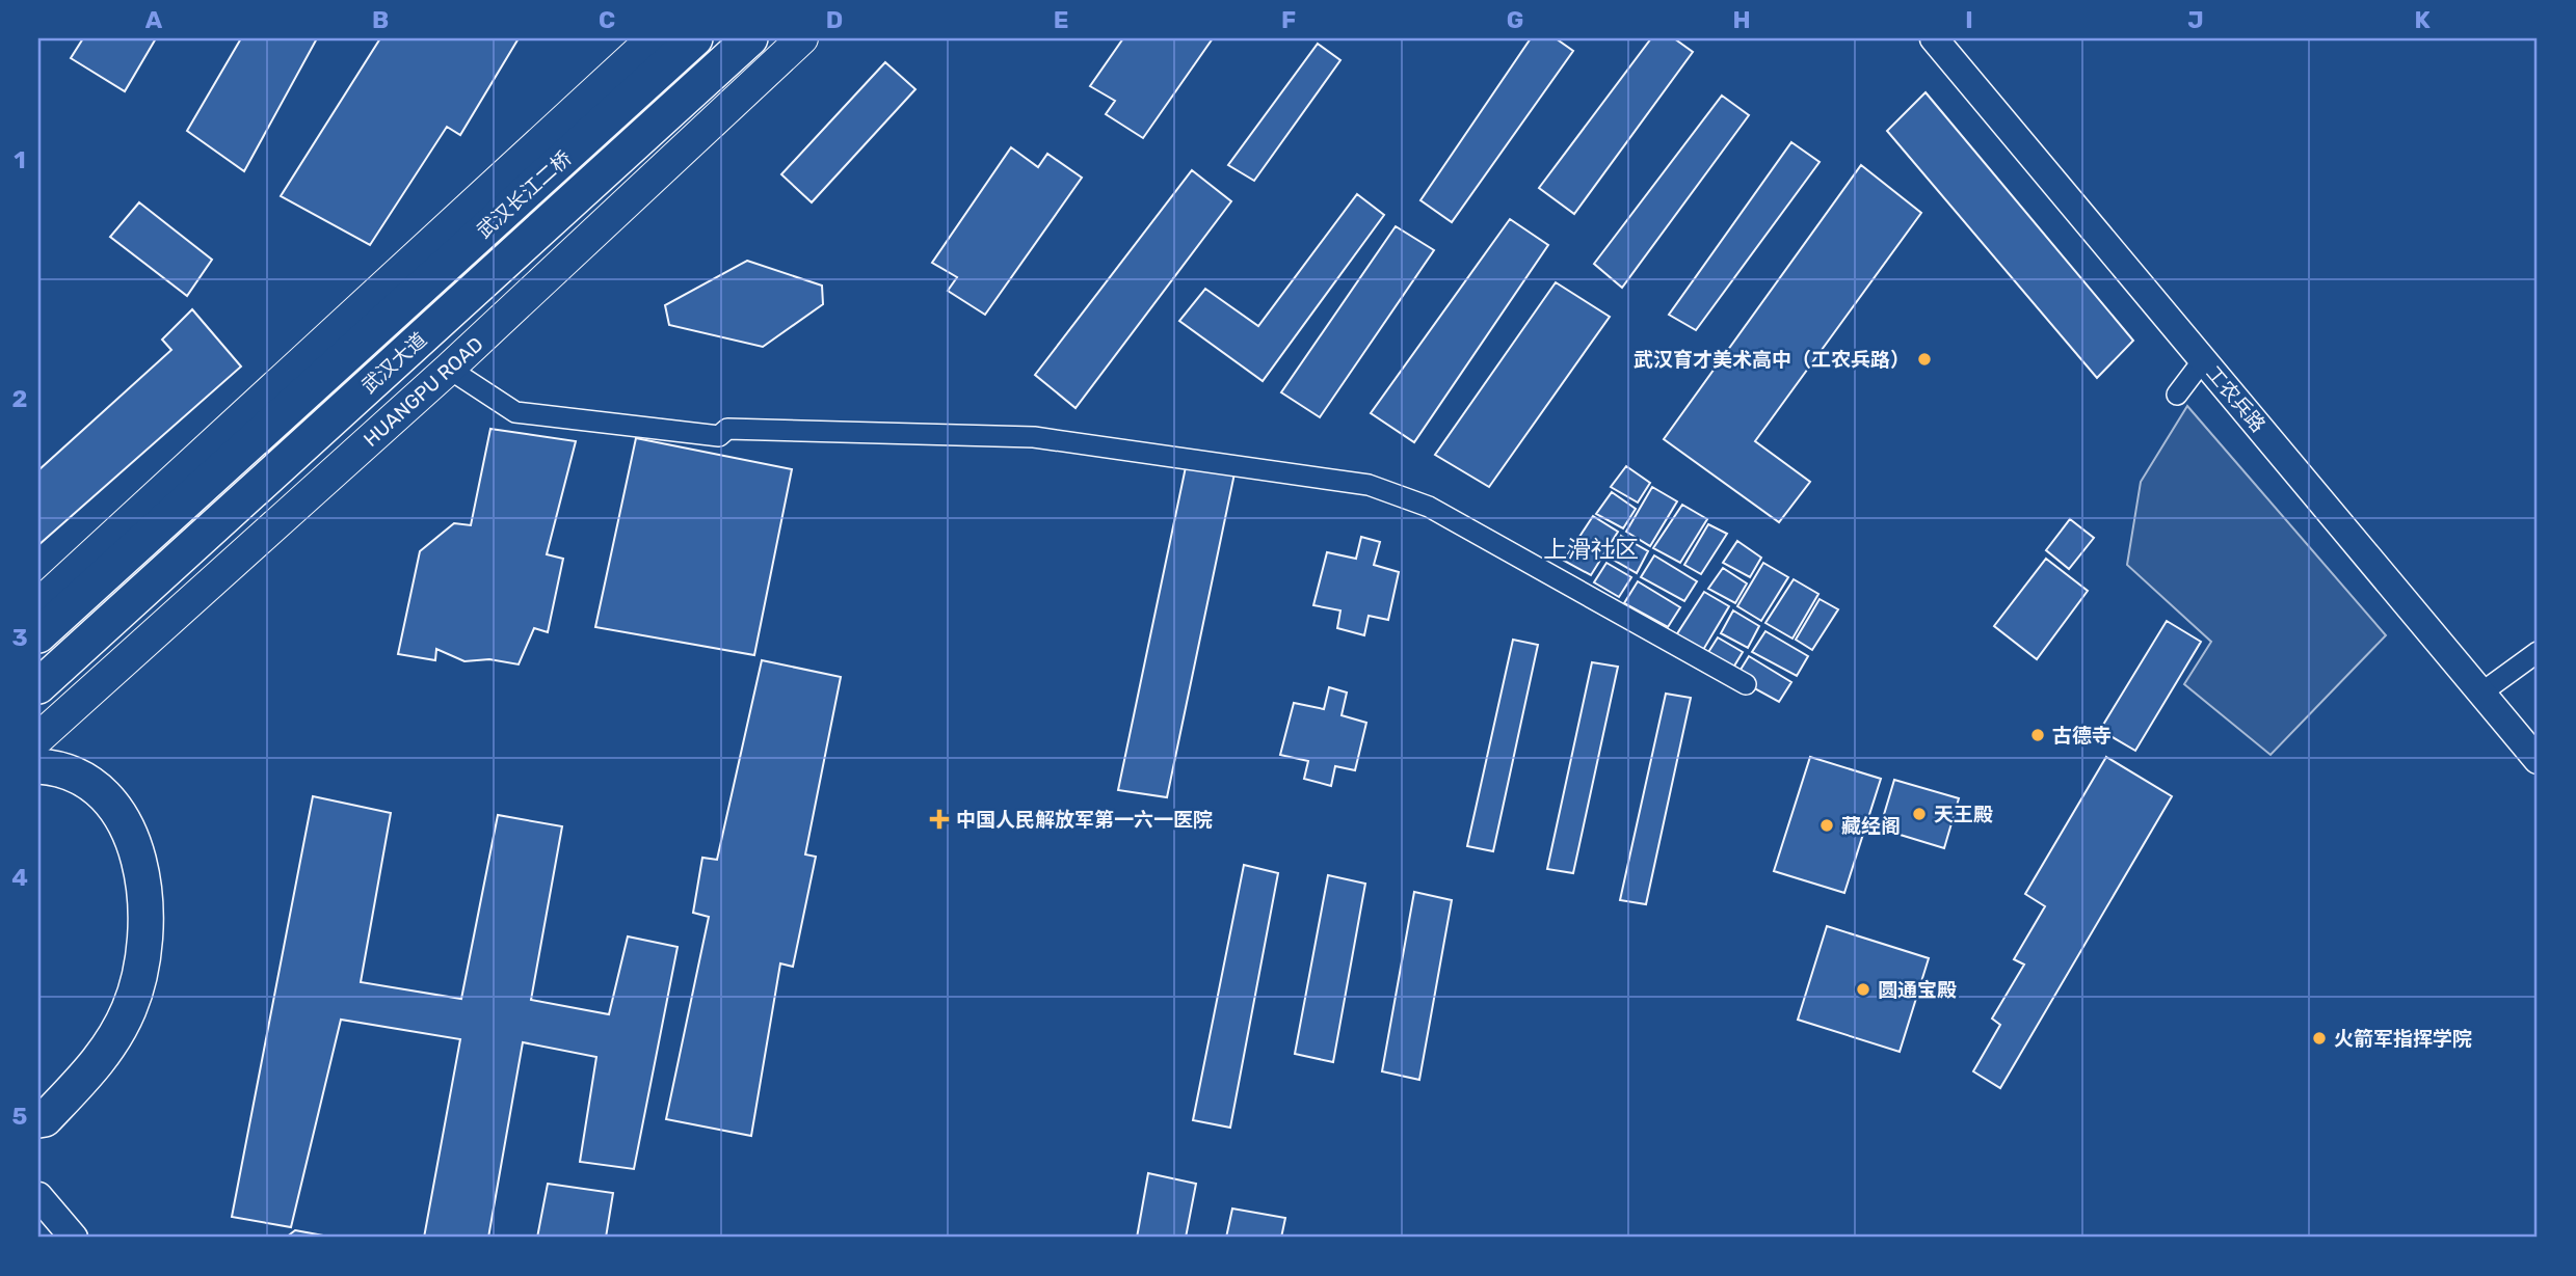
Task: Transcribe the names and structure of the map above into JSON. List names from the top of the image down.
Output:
{
  "streets": {
    "highway": ["武汉长江二桥", "武汉大道"],
    "main road": ["HUANGPU ROAD"],
    "street": ["工农兵路"]
  },
  "crossings": [
    ["武汉长江二桥", "武汉大道"]
  ],
  "districts": ["上滑社区"],
  "places": {
    "other": [
      "武汉育才美术高中（工农兵路）",
      "古德寺",
      "天王殿",
      "藏经阁",
      "圆通宝殿",
      "火箭军指挥学院"
    ],
    "health": ["中国人民解放军第一六一医院"]
  },
  "grid": {
    "columns": [
      "A",
      "B",
      "C",
      "D",
      "E",
      "F",
      "G",
      "H",
      "I",
      "J",
      "K"
    ],
    "rows": [
      "1",
      "2",
      "3",
      "4",
      "5"
    ]
  }
}
